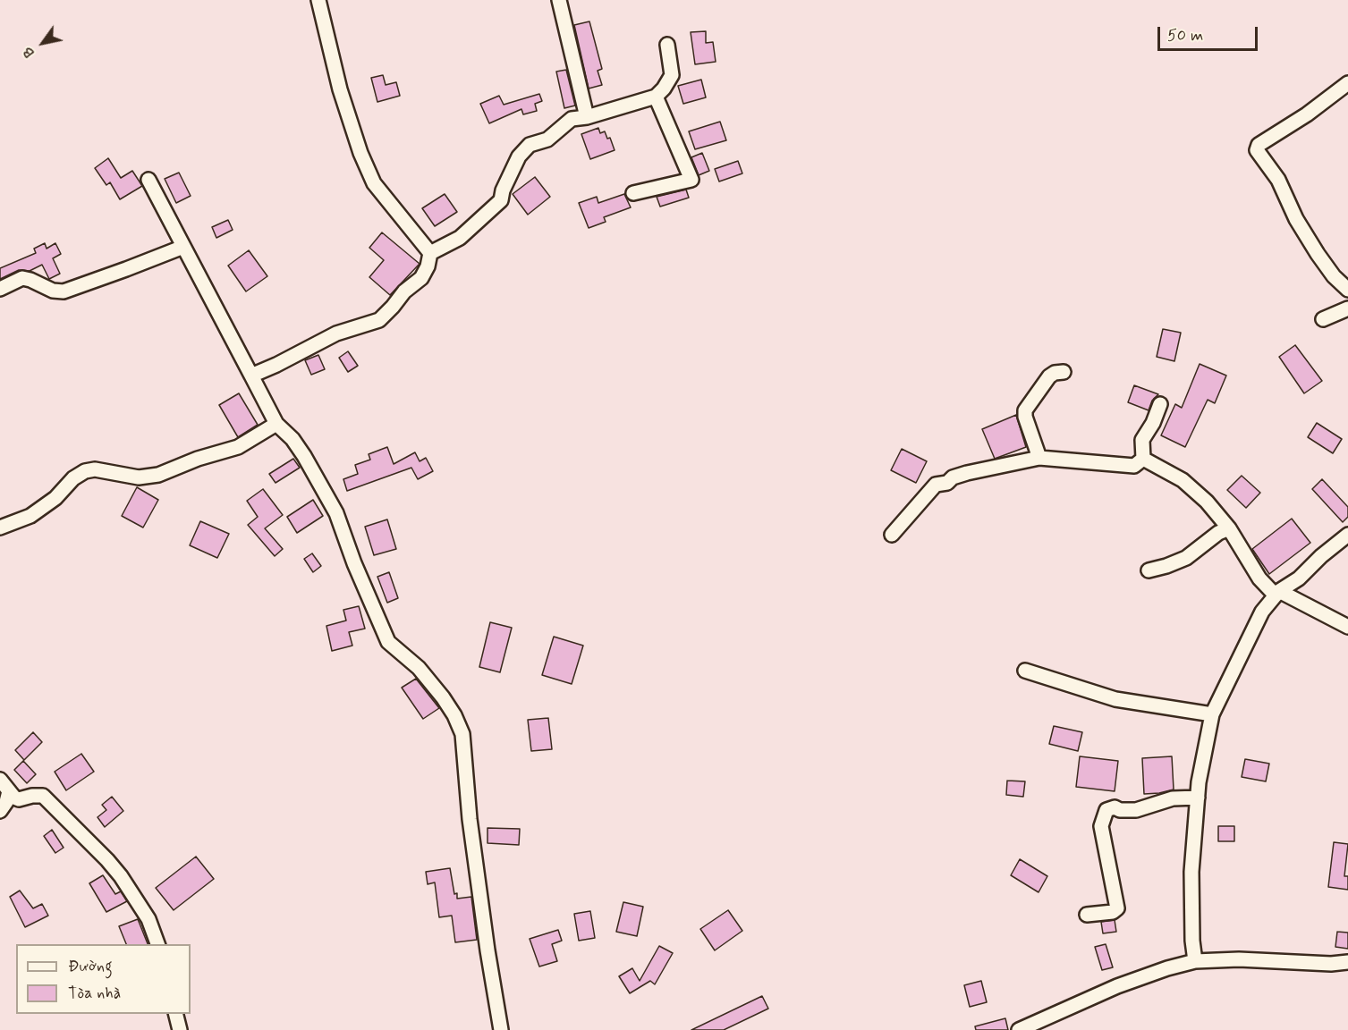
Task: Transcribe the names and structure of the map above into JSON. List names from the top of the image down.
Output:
{
  "legend": ["Đường", "Tòa nhà"],
  "scale_bar": "50 m",
  "north": "bottom left"
}
